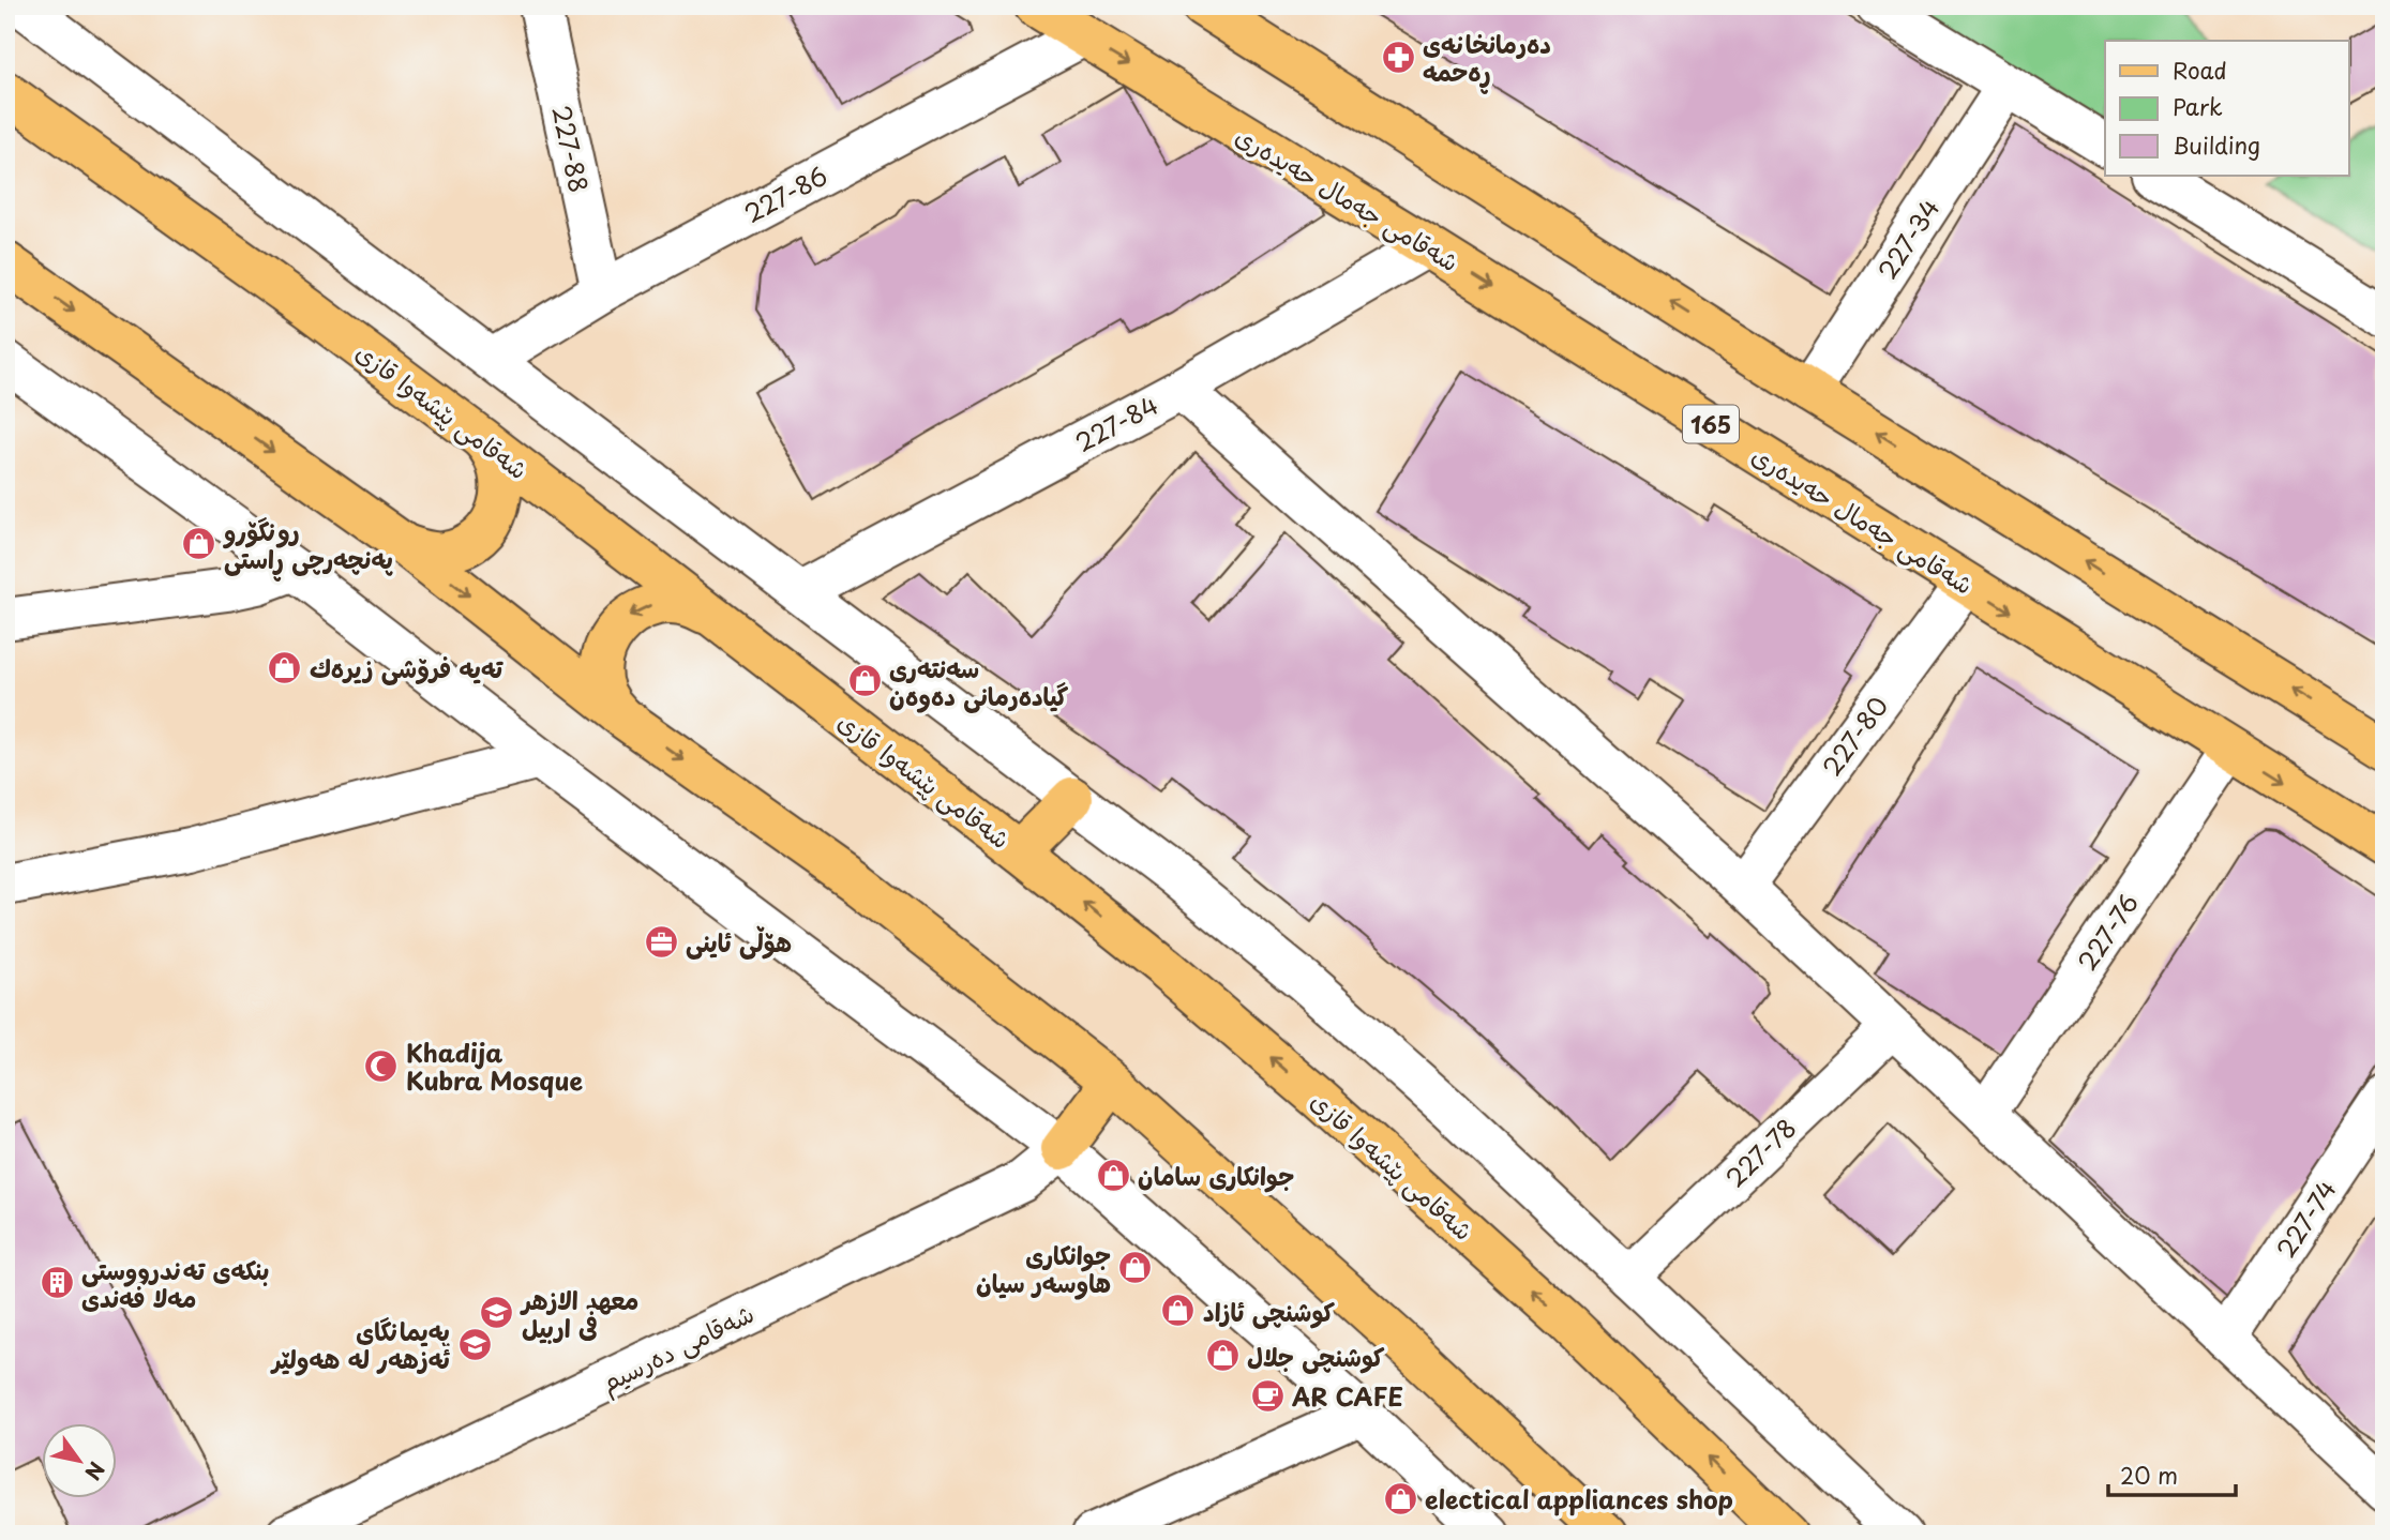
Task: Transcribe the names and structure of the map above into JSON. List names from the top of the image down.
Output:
{
  "streets": {
    "main road": ["شەقامی جەمال حەیدەری", "شەقامی پێشەوا قازی", "165"],
    "street": [
      "227-88",
      "227-86",
      "227-34",
      "227-84",
      "227-80",
      "227-76",
      "227-78",
      "227-74",
      "شەقامی دەرسیم"
    ]
  },
  "crossings": [
    ["227-88", "227-86"],
    ["227-86", "شەقامی جەمال حەیدەری"],
    ["شەقامی جەمال حەیدەری", "227-84"],
    ["شەقامی جەمال حەیدەری", "227-80"],
    ["شەقامی جەمال حەیدەری", "227-76"]
  ],
  "places": {
    "pharmacy": ["دەرمانخانەی ڕەحمە"],
    "shop": [
      "رونگۆرو پەنچەرچی ڕاستی",
      "تەیە فرۆشی زیرەك",
      "سەنتەری گیادەرمانی دەوەن",
      "جوانکاری سامان",
      "جوانکاری هاوسەر سیان",
      "کوشنچی ئازاد",
      "کوشنچی جلال",
      "electical appliances shop"
    ],
    "office": ["هۆڵی ئاینی"],
    "mosque": ["Khadija Kubra Mosque"],
    "building": ["بنکەی تەندرووستی مەلا فەندی"],
    "school or university": ["معهد الازهر فی اربیل", "پەیمانگای ئەزهەر لە هەولێر"],
    "cafe": ["AR CAFE"]
  },
  "legend": ["Road", "Park", "Building"],
  "scale_bar": "20 m",
  "north": "bottom right"
}
